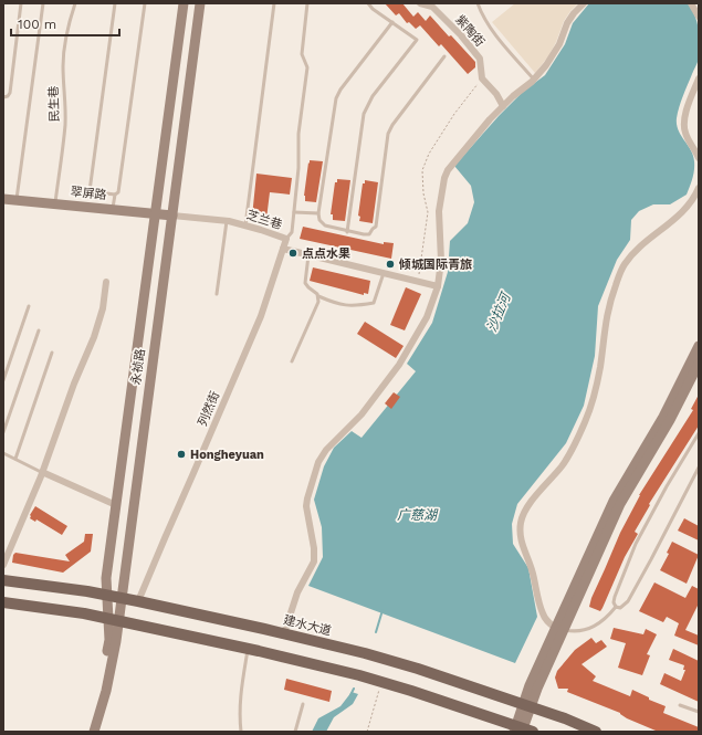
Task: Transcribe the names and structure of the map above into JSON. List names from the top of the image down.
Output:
{
  "streets": {
    "main road": ["翠屏路", "永祯路", "建水大道"],
    "street": ["紫陶街", "芝兰巷", "列然街"],
    "lane": ["民生巷"]
  },
  "crossings": [
    ["民生巷", "翠屏路"],
    ["翠屏路", "芝兰巷"],
    ["翠屏路", "永祯路"],
    ["芝兰巷", "永祯路"],
    ["芝兰巷", "列然街"],
    ["永祯路", "建水大道"],
    ["列然街", "建水大道"]
  ],
  "water": ["沙拉河", "广慈湖"],
  "places": ["点点水果", "倾城国际青旅", "Hongheyuan"],
  "scale_bar": "100 m"
}
